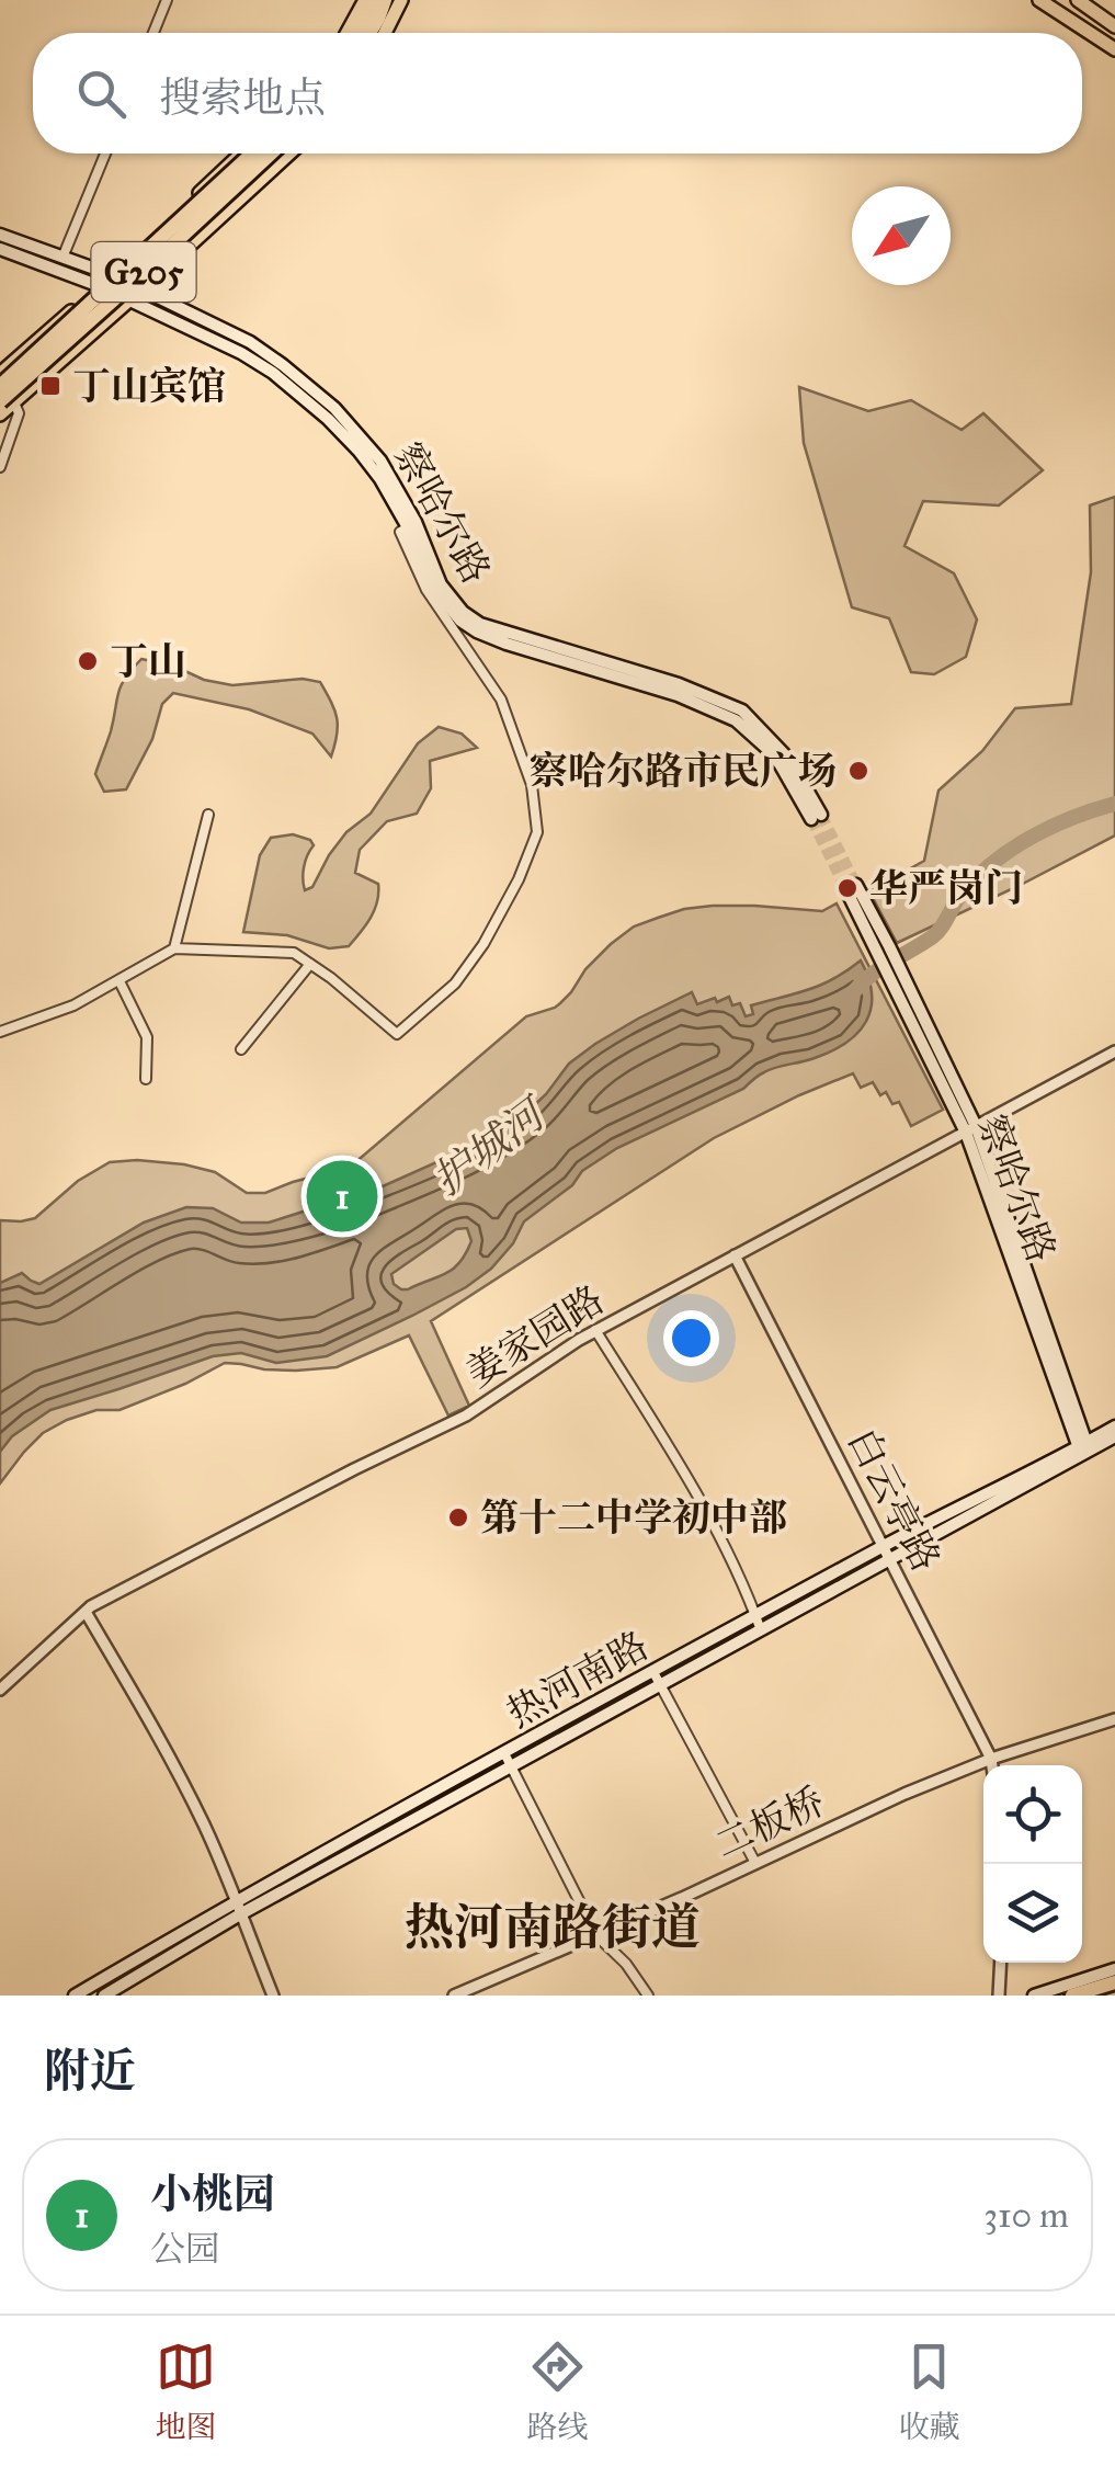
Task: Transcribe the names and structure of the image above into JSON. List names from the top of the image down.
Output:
{
  "streets": {
    "highway": ["G205"],
    "main road": ["察哈尔路", "热河南路"],
    "street": ["姜家园路", "白云亭路", "二板桥"]
  },
  "crossings": [
    ["察哈尔路", "姜家园路"],
    ["察哈尔路", "热河南路"],
    ["姜家园路", "白云亭路"],
    ["白云亭路", "热河南路"],
    ["白云亭路", "二板桥"]
  ],
  "districts": ["热河南路街道"],
  "water": ["护城河"],
  "places": {
    "transit": ["丁山宾馆"],
    "other": [
      "丁山",
      "察哈尔路市民广场",
      "华严岗门",
      "第十二中学初中部"
    ]
  },
  "north": "bottom left",
  "page": {
    "search": "搜索地点",
    "pins": "1",
    "heading": "附近",
    "list": [
      {
        "mark": "1",
        "name": "小桃园",
        "note": "公园",
        "value": "310 m"
      }
    ],
    "nav": ["地图", "路线", "收藏"]
  }
}
